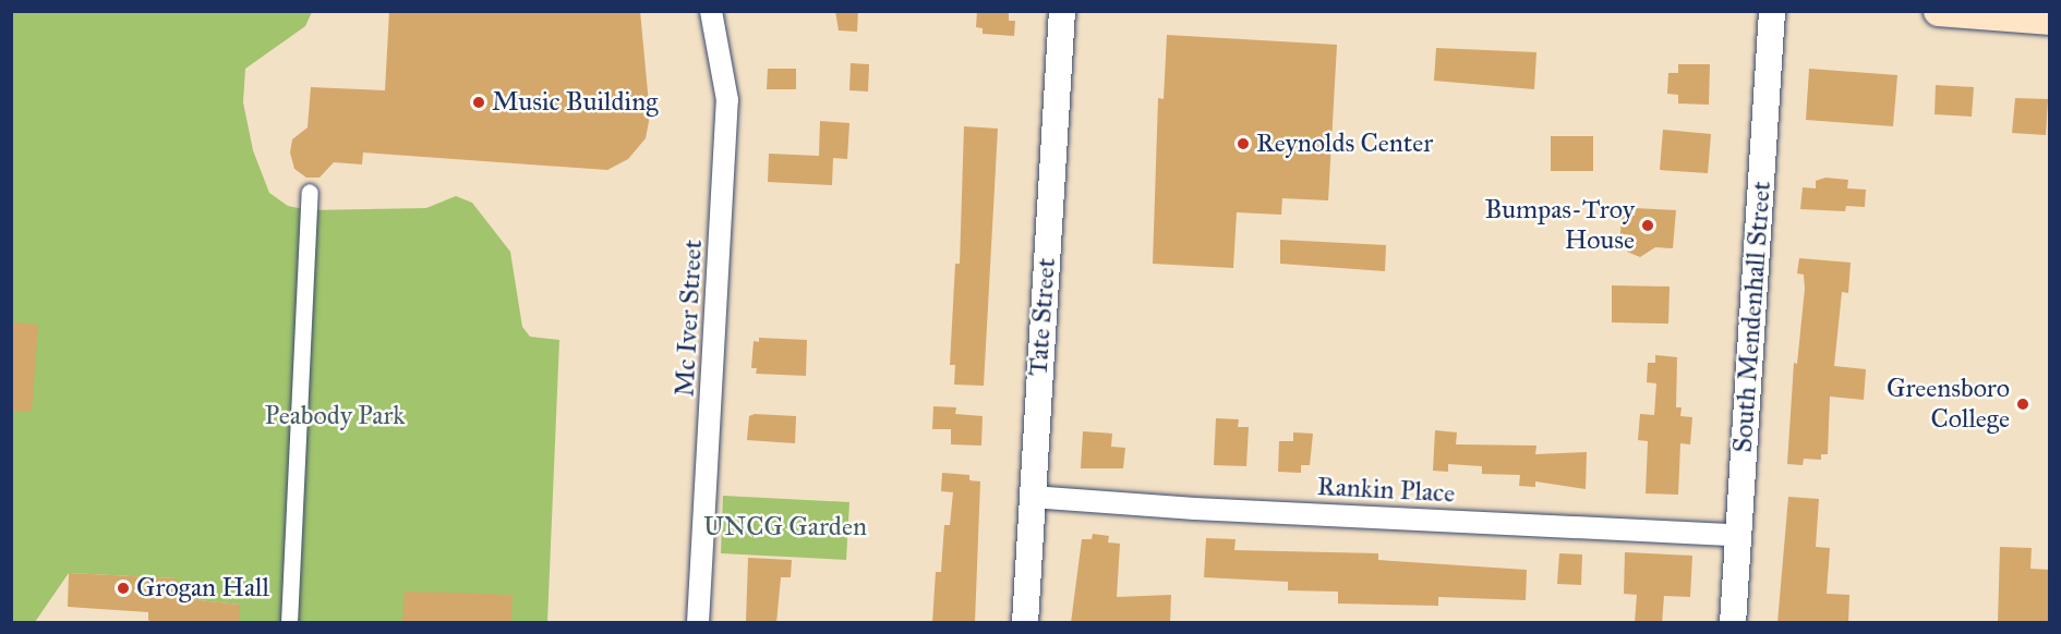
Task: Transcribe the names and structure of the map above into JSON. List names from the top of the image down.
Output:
{
  "streets": {
    "street": [
      "Tate Street",
      "South Mendenhall Street",
      "Mc Iver Street",
      "Rankin Place"
    ]
  },
  "crossings": [
    ["Tate Street", "Rankin Place"],
    ["South Mendenhall Street", "Rankin Place"]
  ],
  "parks": ["Peabody Park", "UNCG Garden"],
  "places": [
    "Music Building",
    "Reynolds Center",
    "Bumpas-Troy House",
    "Greensboro College",
    "Grogan Hall"
  ]
}
